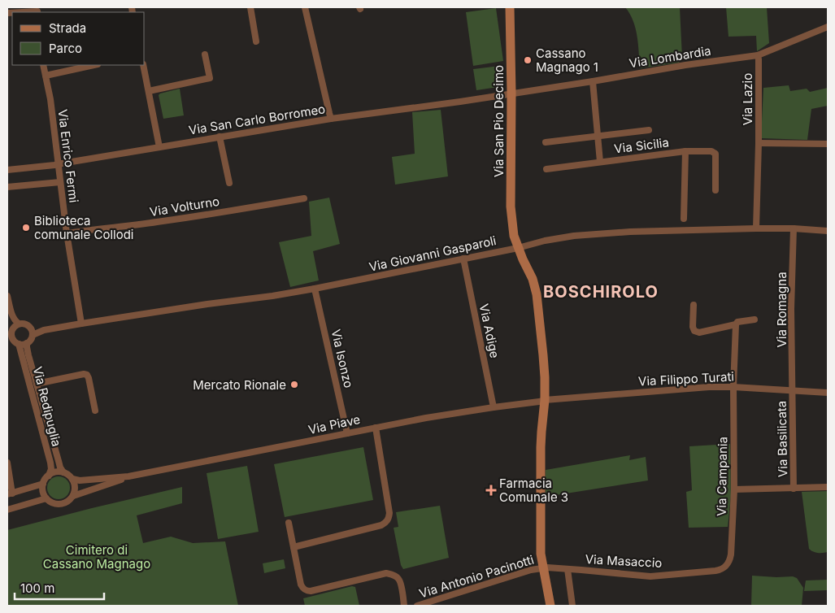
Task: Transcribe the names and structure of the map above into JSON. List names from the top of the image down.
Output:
{
  "streets": {
    "street": [
      "Via Lombardia",
      "Via Lazio",
      "Via San Carlo Borromeo",
      "Via San Pio Decimo",
      "Via Sicilia",
      "Via Enrico Fermi",
      "Via Volturno",
      "Via Giovanni Gasparoli",
      "Via Romagna",
      "Via Adige",
      "Via Isonzo",
      "Via Filippo Turati",
      "Via Redipuglia",
      "Via Piave",
      "Via Basilicata",
      "Via Campania",
      "Via Masaccio",
      "Via Antonio Pacinotti"
    ]
  },
  "crossings": [
    ["Via Lombardia", "Via Lazio"],
    ["Via Lombardia", "Via San Carlo Borromeo"],
    ["Via Lombardia", "Via San Pio Decimo"],
    ["Via Lombardia", "Via Sicilia"],
    ["Via Lazio", "Via Giovanni Gasparoli"],
    ["Via San Carlo Borromeo", "Via San Pio Decimo"],
    ["Via San Carlo Borromeo", "Via Enrico Fermi"],
    ["Via San Pio Decimo", "Via Giovanni Gasparoli"],
    ["Via San Pio Decimo", "Via Filippo Turati"],
    ["Via San Pio Decimo", "Via Piave"],
    ["Via Enrico Fermi", "Via Volturno"],
    ["Via Enrico Fermi", "Via Giovanni Gasparoli"],
    ["Via Giovanni Gasparoli", "Via Romagna"],
    ["Via Giovanni Gasparoli", "Via Adige"],
    ["Via Giovanni Gasparoli", "Via Isonzo"],
    ["Via Giovanni Gasparoli", "Via Redipuglia"],
    ["Via Romagna", "Via Filippo Turati"],
    ["Via Romagna", "Via Basilicata"],
    ["Via Adige", "Via Piave"],
    ["Via Isonzo", "Via Piave"],
    ["Via Filippo Turati", "Via Piave"],
    ["Via Filippo Turati", "Via Basilicata"],
    ["Via Filippo Turati", "Via Campania"],
    ["Via Redipuglia", "Via Piave"],
    ["Via Campania", "Via Masaccio"],
    ["Via Masaccio", "Via Antonio Pacinotti"]
  ],
  "districts": ["BOSCHIROLO"],
  "parks": ["Cimitero di Cassano Magnago"],
  "places": {
    "other": ["Cassano Magnago 1", "Biblioteca comunale Collodi", "Mercato Rionale"],
    "health": ["Farmacia Comunale 3"]
  },
  "legend": ["Strada", "Parco"],
  "scale_bar": "100 m"
}
